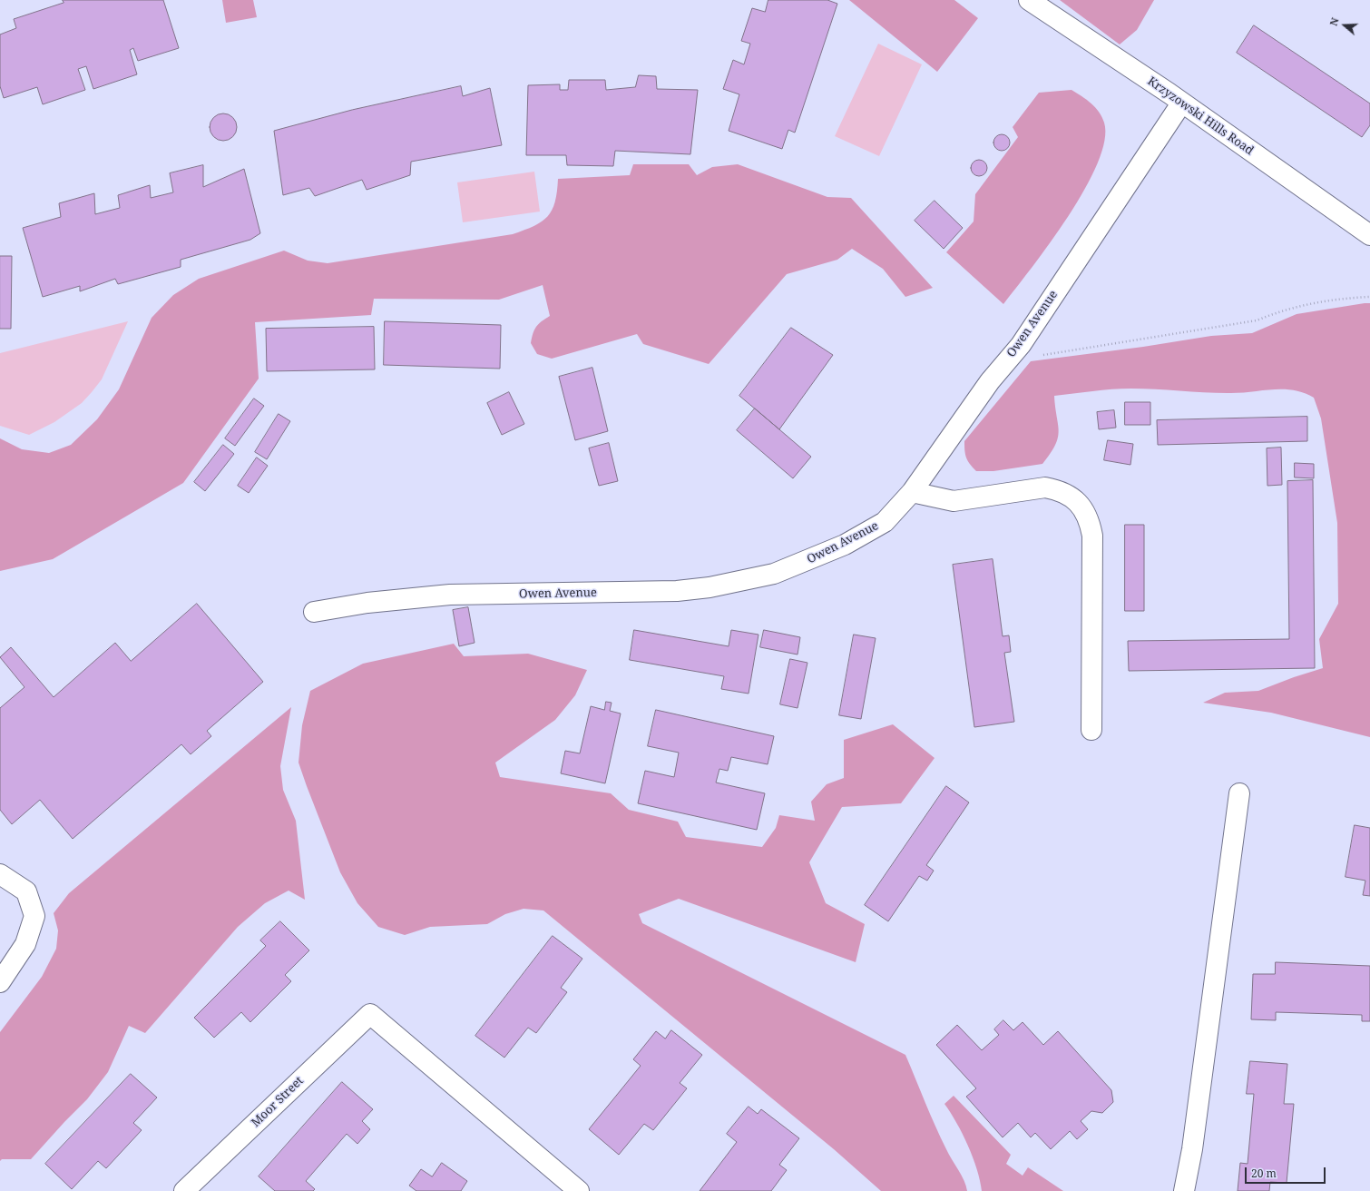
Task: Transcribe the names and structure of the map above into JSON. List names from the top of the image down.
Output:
{
  "streets": {
    "lane": ["Krzyzowski Hills Road", "Owen Avenue", "Moor Street"]
  },
  "crossings": [
    ["Krzyzowski Hills Road", "Owen Avenue"]
  ],
  "scale_bar": "20 m",
  "north": "left"
}
